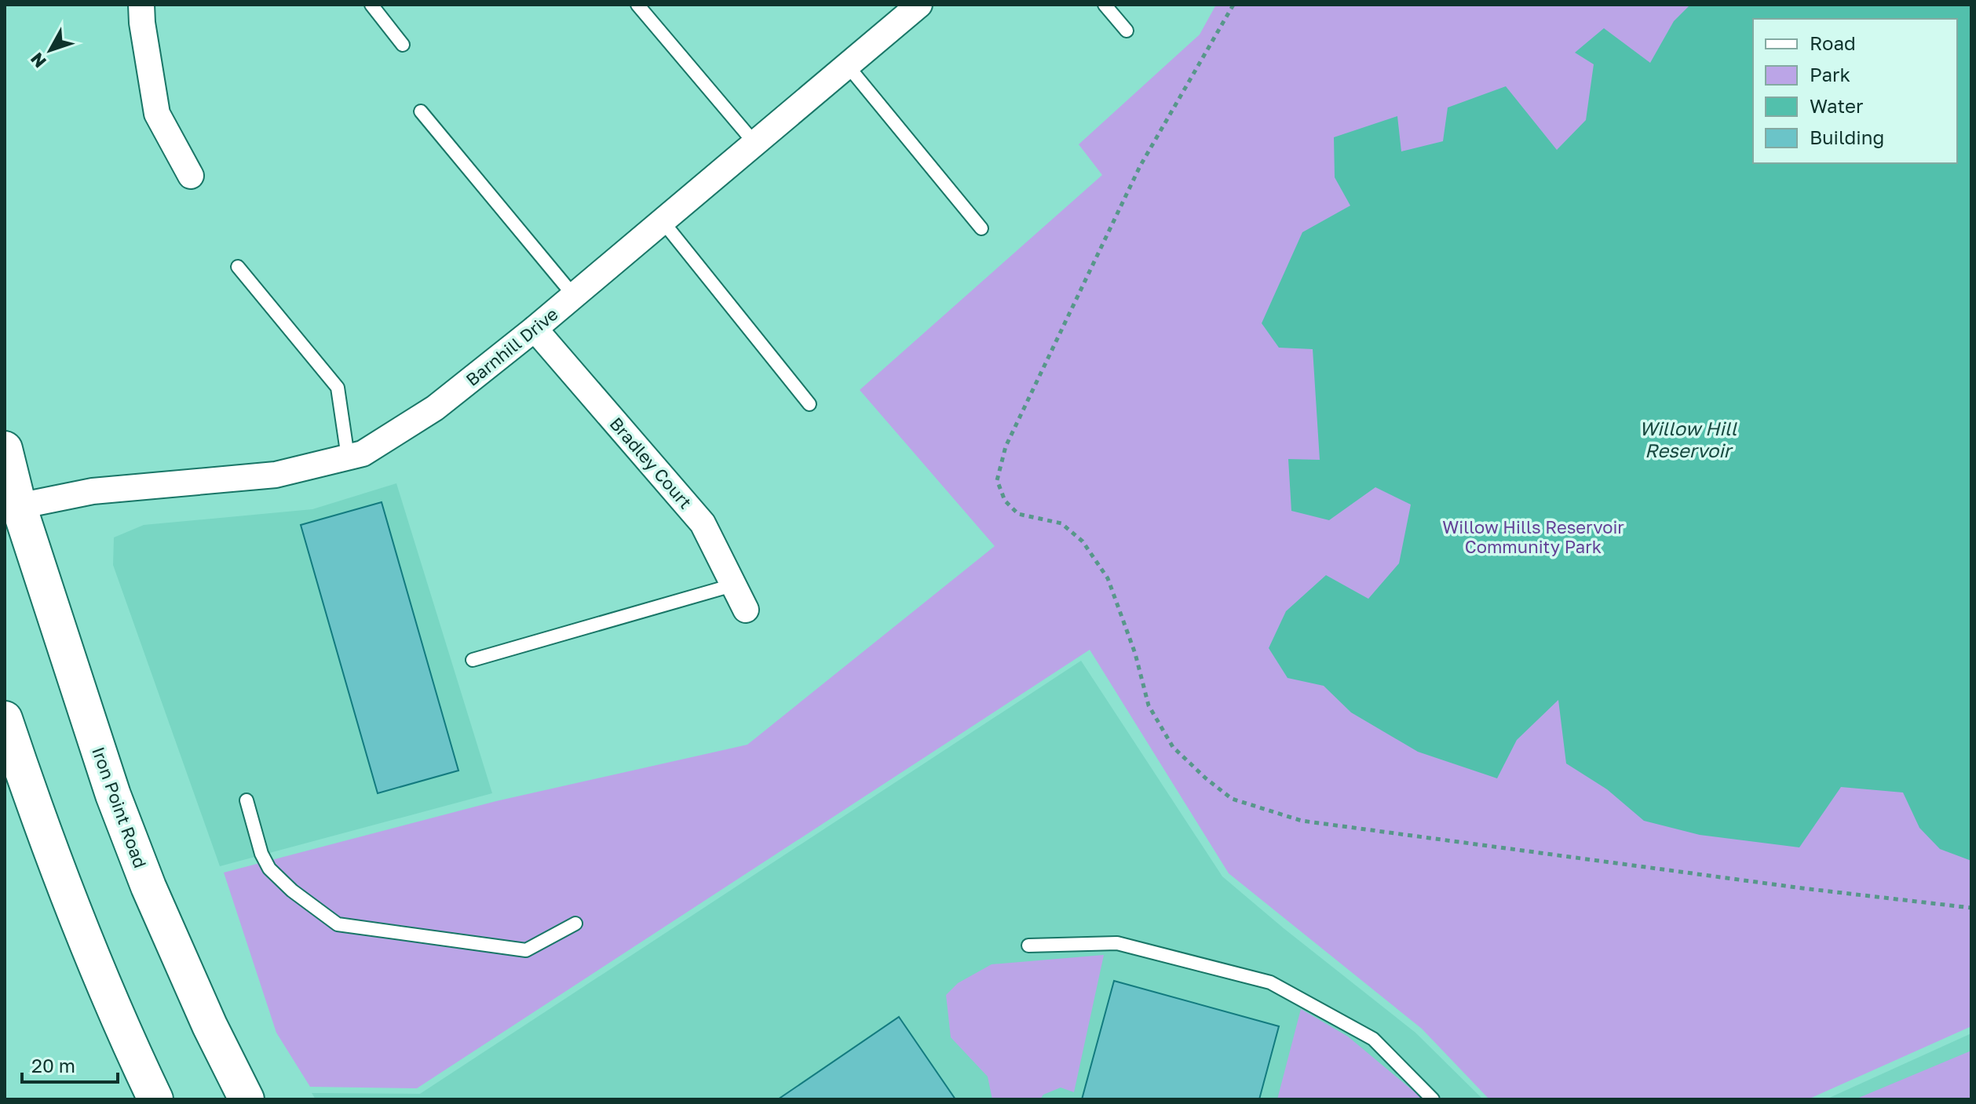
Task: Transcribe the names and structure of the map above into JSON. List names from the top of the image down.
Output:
{
  "streets": {
    "main road": ["Iron Point Road"],
    "street": ["Barnhill Drive", "Bradley Court"]
  },
  "crossings": [
    ["Barnhill Drive", "Bradley Court"],
    ["Barnhill Drive", "Iron Point Road"]
  ],
  "water": ["Willow Hill Reservoir"],
  "parks": ["Willow Hills Reservoir Community Park"],
  "legend": [
    "Road",
    "Park",
    "Water",
    "Building"
  ],
  "scale_bar": "20 m",
  "north": "bottom left"
}
